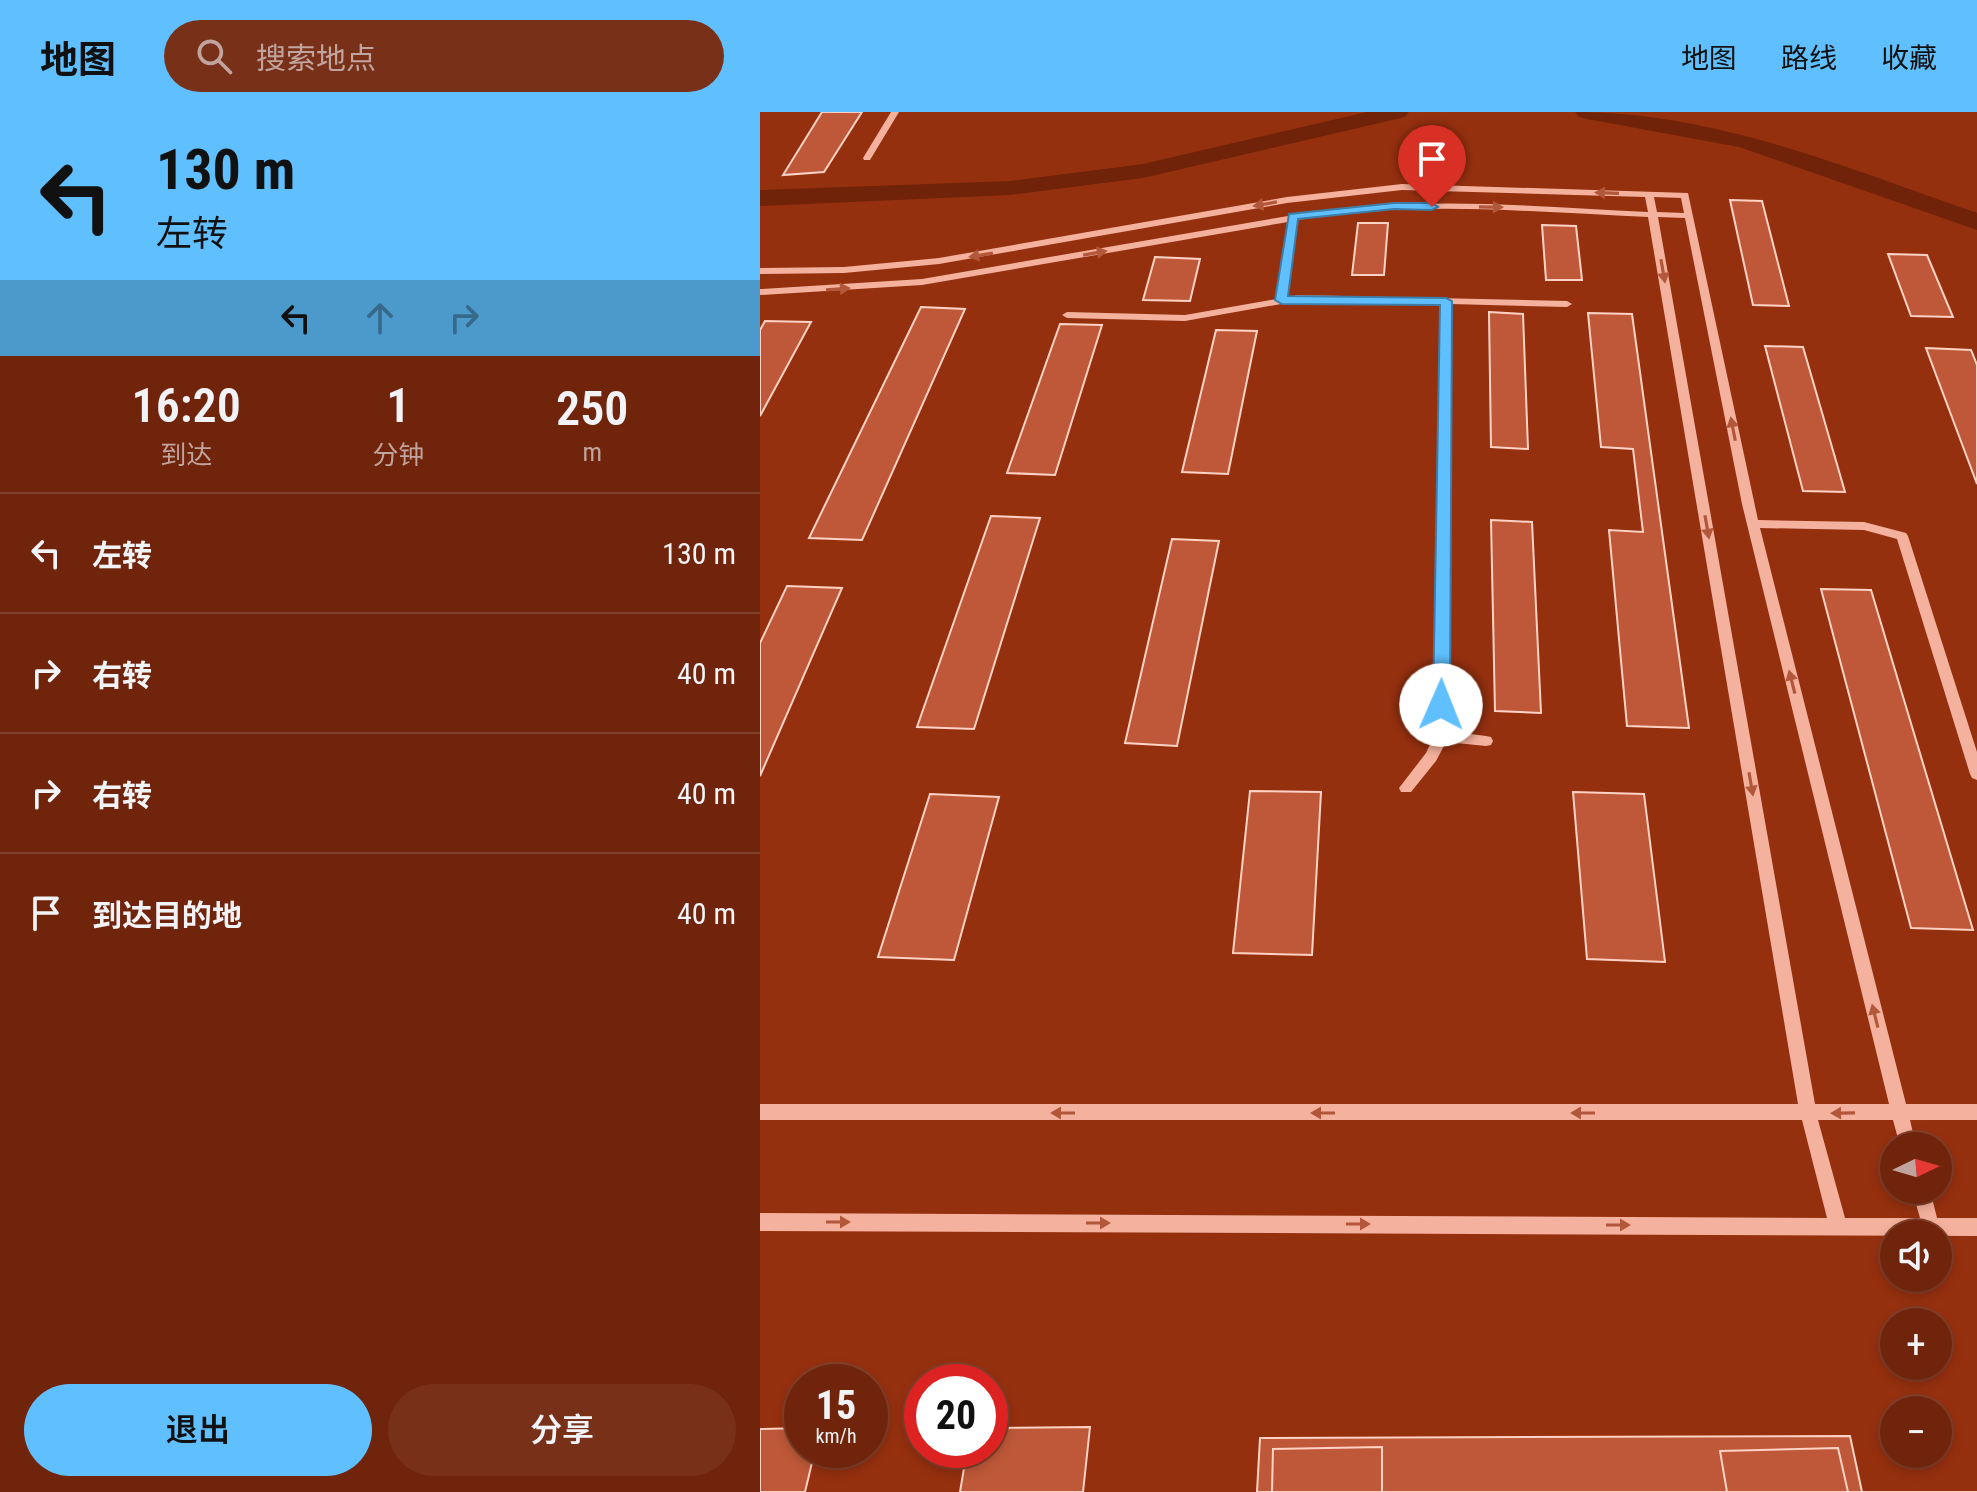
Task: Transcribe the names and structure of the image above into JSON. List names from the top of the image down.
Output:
{
  "north": "right",
  "page": {
    "header": "地图",
    "search": "搜索地点",
    "nav": ["地图", "路线", "收藏"],
    "turn": ["130 m", "左转"],
    "eta": [
      "16:20",
      "到达",
      "1",
      "分钟",
      "250",
      "m"
    ],
    "list": [
      {
        "name": "左转",
        "value": "130 m"
      },
      {
        "name": "右转",
        "value": "40 m"
      },
      {
        "name": "右转",
        "value": "40 m"
      },
      {
        "name": "到达目的地",
        "value": "40 m"
      }
    ],
    "map_buttons": ["+", "−"],
    "speed": "15 km/h",
    "limit": "20",
    "buttons": ["退出", "分享"]
  }
}
